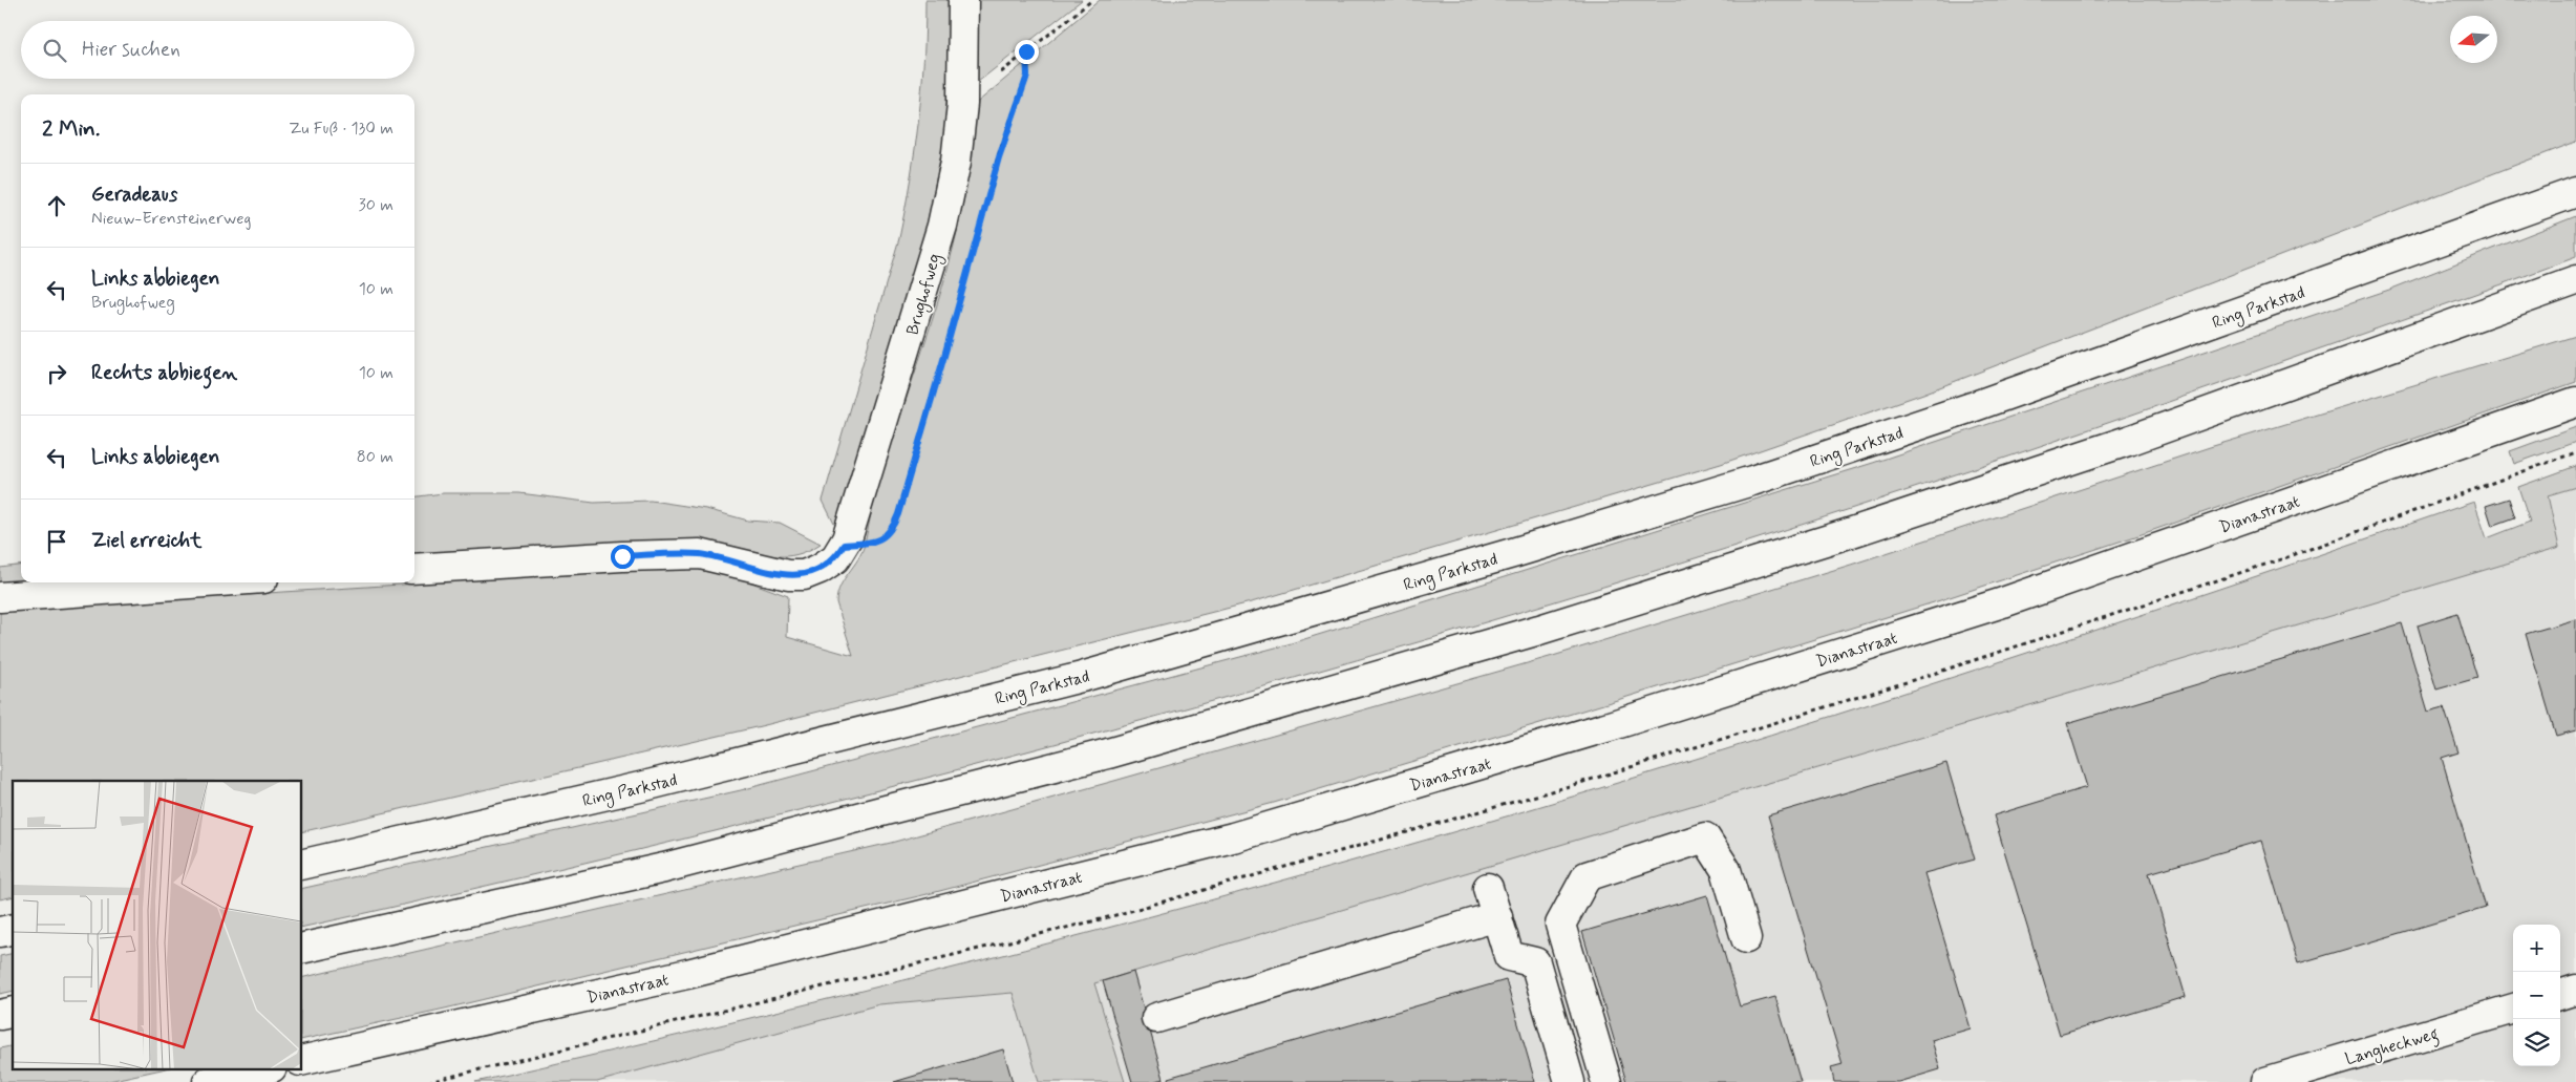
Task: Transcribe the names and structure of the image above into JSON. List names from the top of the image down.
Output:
{
  "streets": {
    "main road": [
      "Brughofweg",
      "Ring Parkstad",
      "Dianastraat",
      "Langheckweg"
    ]
  },
  "north": "left",
  "page": {
    "search": "Hier suchen",
    "heading": ["2 Min.", "Zu Fuß · 130 m"],
    "list": [
      ["Geradeaus", "Nieuw-Erensteinerweg", "30 m"],
      ["Links abbiegen", "Brughofweg", "10 m"],
      ["Rechts abbiegen", "10 m"],
      ["Links abbiegen", "80 m"],
      "Ziel erreicht"
    ],
    "map_buttons": ["+", "−"]
  }
}
